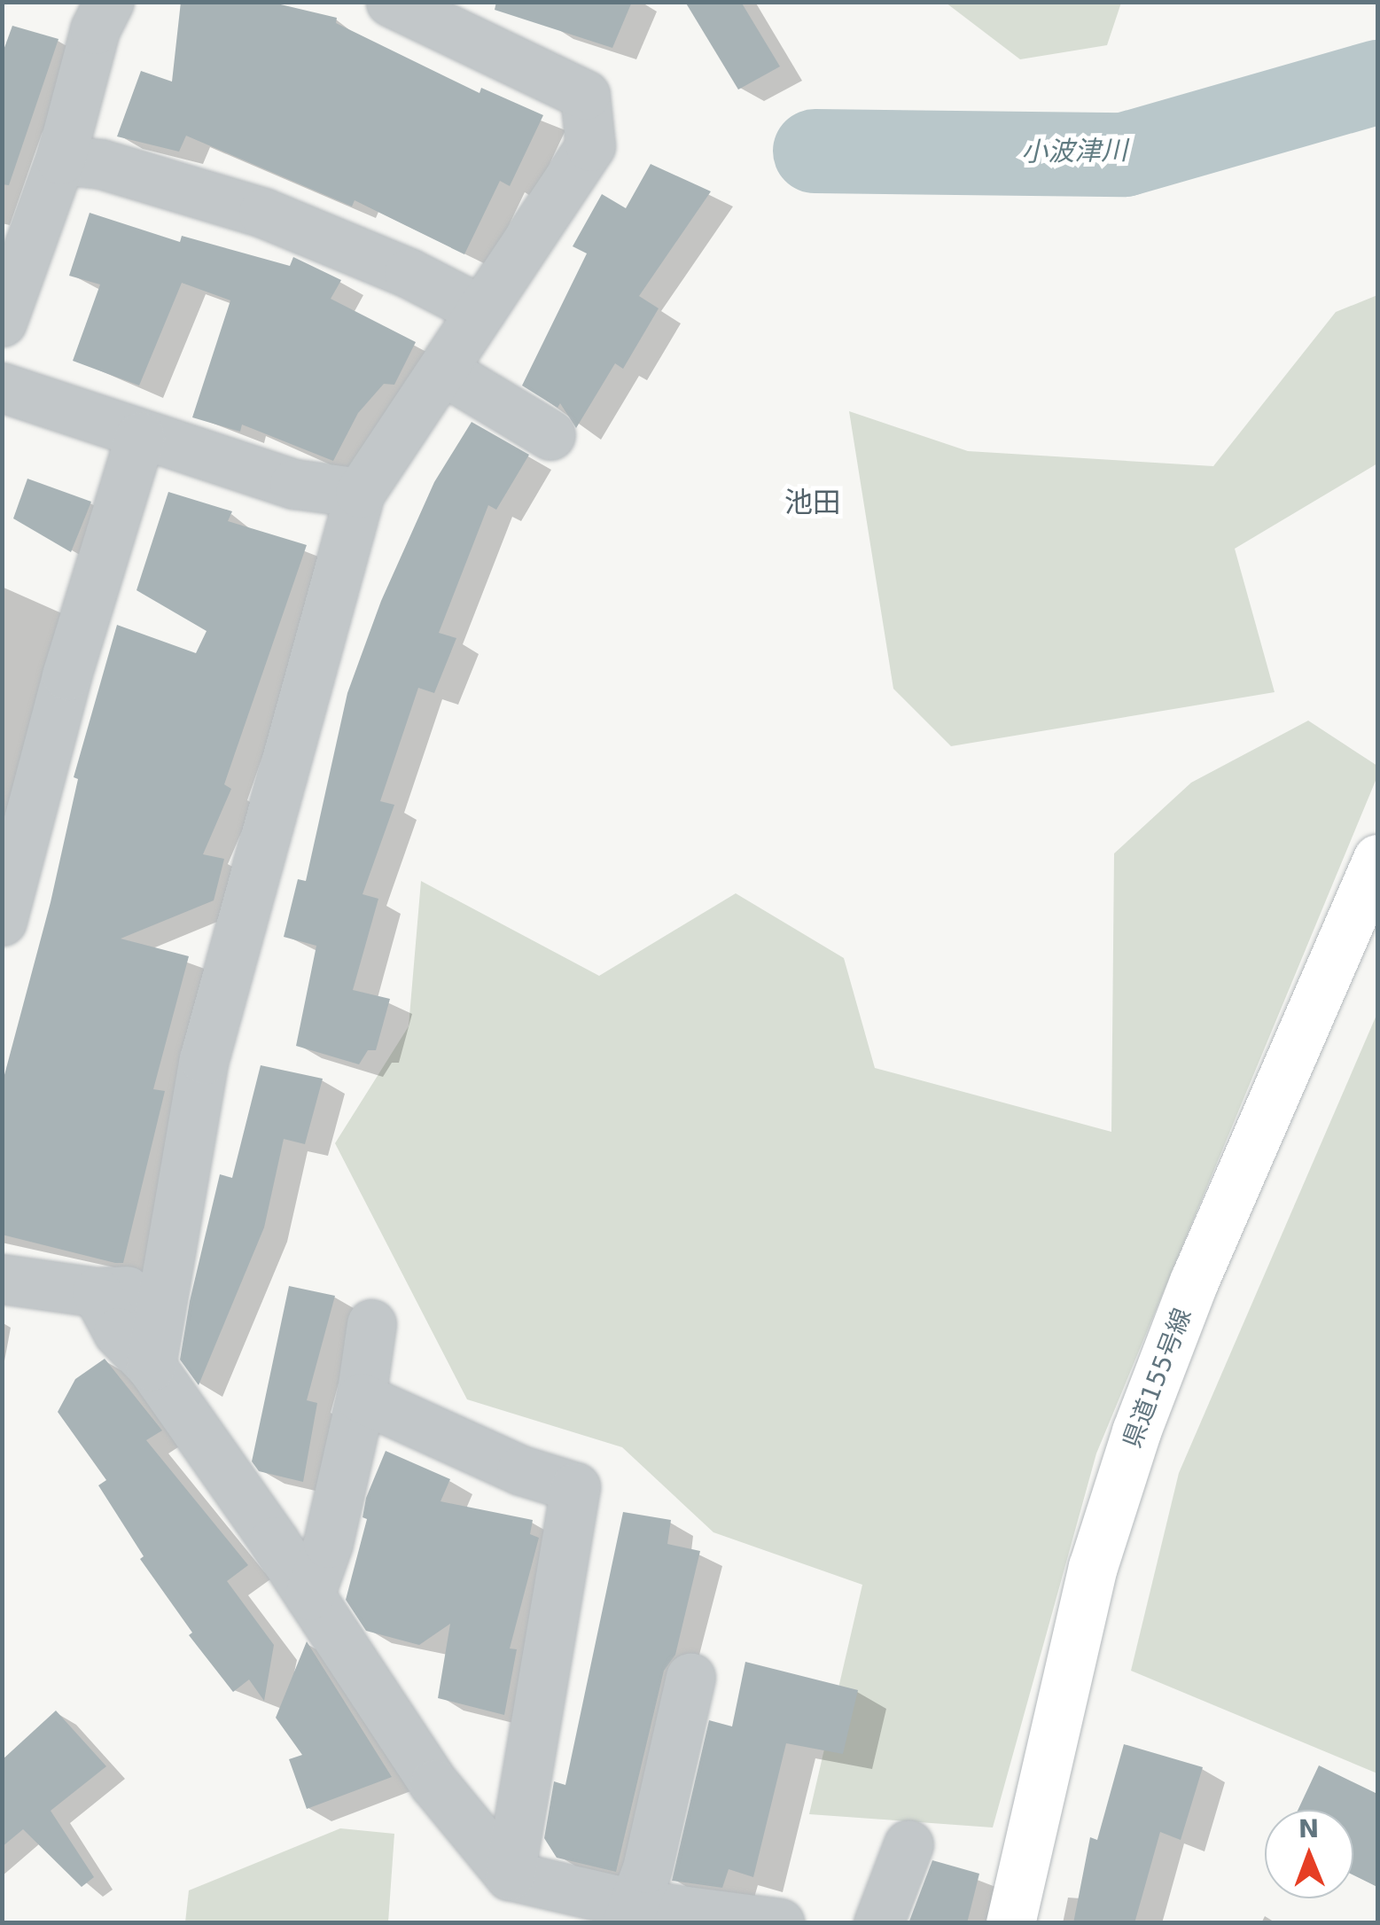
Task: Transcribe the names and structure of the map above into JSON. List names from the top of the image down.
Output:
{
  "streets": {
    "main road": ["県道155号線"]
  },
  "districts": ["池田"],
  "water": ["小波津川"],
  "north": "top"
}
